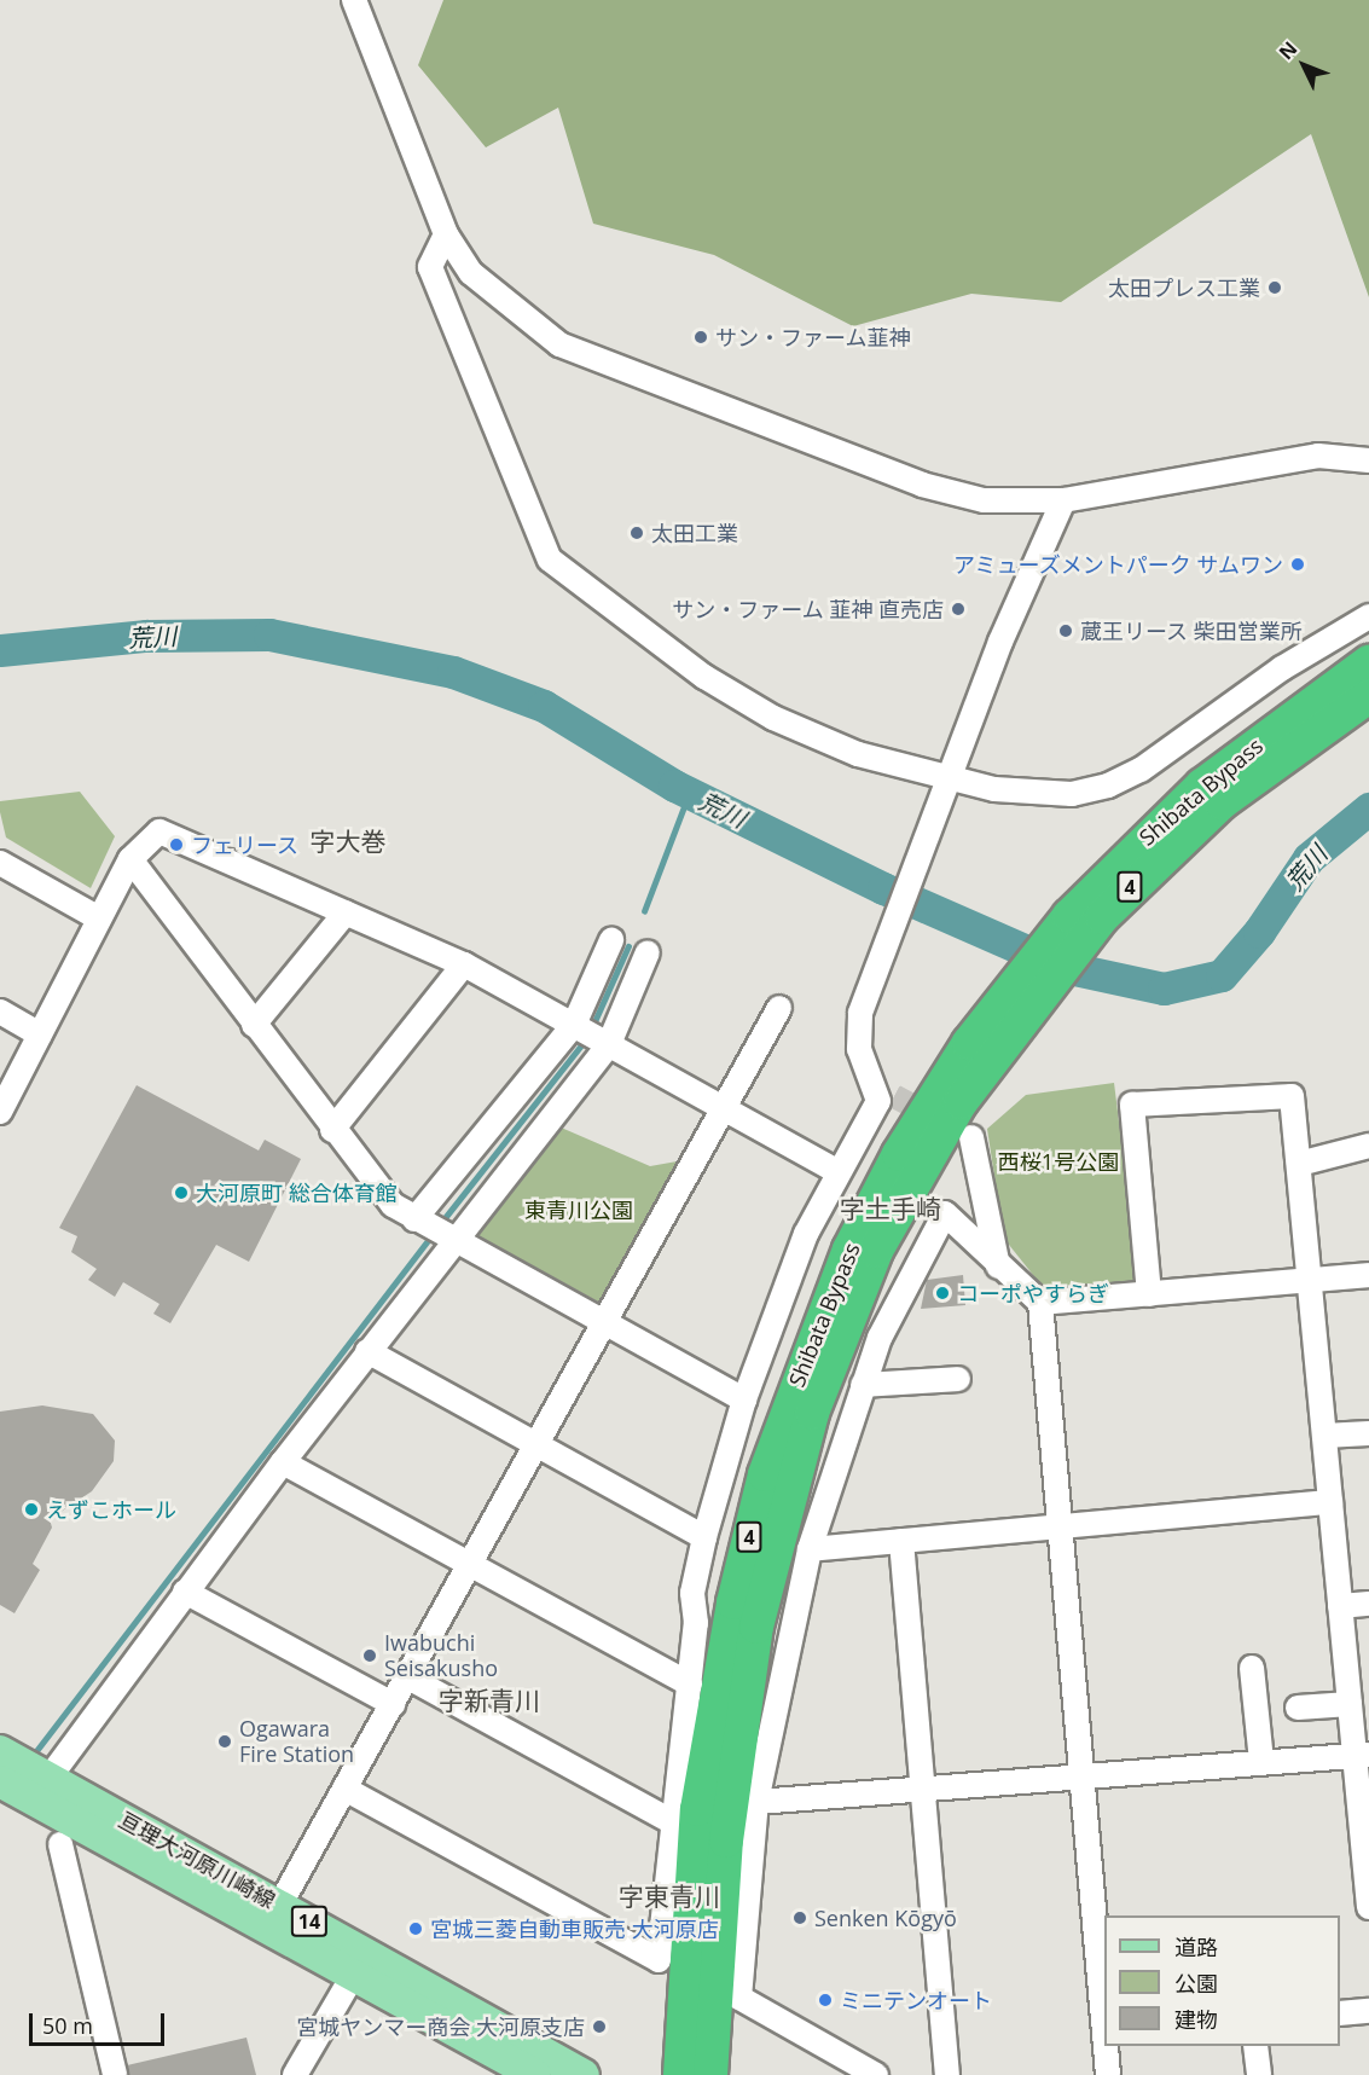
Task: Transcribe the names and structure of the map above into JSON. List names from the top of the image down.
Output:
{
  "streets": {
    "highway": ["Shibata Bypass", "4"],
    "main road": ["亘理大河原川崎線", "14"]
  },
  "districts": [
    "字大巻",
    "字土手崎",
    "字新青川",
    "字東青川"
  ],
  "water": ["荒川"],
  "parks": ["西桜1号公園", "東青川公園"],
  "places": [
    "太田プレス工業",
    "サン・ファーム韮神",
    "太田工業",
    "アミューズメントパーク サムワン",
    "サン・ファーム 韮神 直売店",
    "蔵王リース 柴田営業所",
    "フェリース",
    "大河原町 総合体育館",
    "コーポやすらぎ",
    "えずこホール",
    "Iwabuchi Seisakusho",
    "Ogawara Fire Station",
    "Senken Kōgyō",
    "宮城三菱自動車販売 大河原店",
    "ミニテンオート",
    "宮城ヤンマー商会 大河原支店"
  ],
  "legend": ["道路", "公園", "建物"],
  "scale_bar": "50 m",
  "north": "top left"
}
